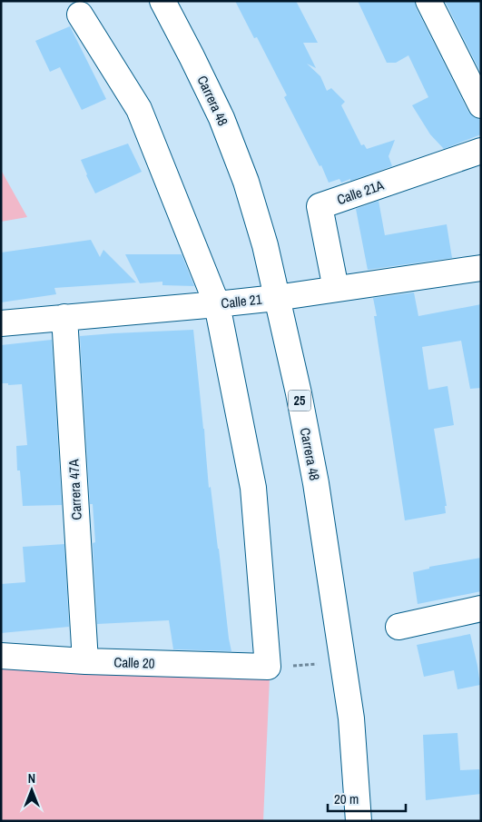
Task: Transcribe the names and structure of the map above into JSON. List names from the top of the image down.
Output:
{
  "streets": {
    "main road": [
      "Carrera 48",
      "Calle 21A",
      "Calle 21",
      "25",
      "Carrera 47A",
      "Calle 20"
    ]
  },
  "crossings": [
    ["Carrera 48", "Calle 21"],
    ["Calle 21A", "Calle 21"],
    ["Calle 21", "Carrera 47A"],
    ["Carrera 47A", "Calle 20"]
  ],
  "scale_bar": "20 m",
  "north": "top"
}
